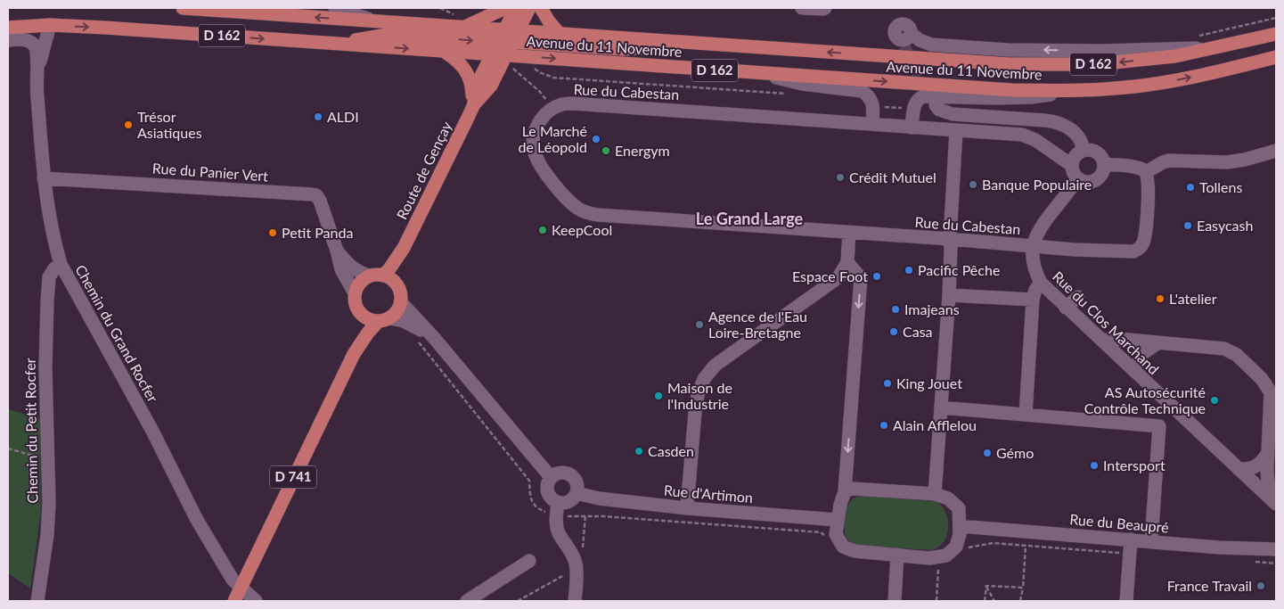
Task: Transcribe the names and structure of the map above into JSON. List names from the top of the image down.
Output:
{
  "streets": {
    "main road": [
      "D 162",
      "Avenue du 11 Novembre",
      "Route de Gençay",
      "D 741"
    ],
    "street": [
      "Rue du Cabestan",
      "Rue du Panier Vert",
      "Rue du Clos Marchand",
      "Chemin du Grand Rocfer",
      "Chemin du Petit Rocfer",
      "Rue d'Artimon",
      "Rue du Beaupré"
    ]
  },
  "crossings": [
    ["Avenue du 11 Novembre", "Route de Gençay"],
    ["Rue du Cabestan", "Rue du Clos Marchand"],
    ["Route de Gençay", "Rue du Panier Vert"],
    ["Route de Gençay", "D 741"],
    ["Rue du Panier Vert", "Chemin du Grand Rocfer"],
    ["Rue du Panier Vert", "D 741"],
    ["Chemin du Grand Rocfer", "Chemin du Petit Rocfer"],
    ["Chemin du Grand Rocfer", "D 741"]
  ],
  "districts": ["Le Grand Large"],
  "places": [
    "ALDI",
    "Trésor Asiatiques",
    "Le Marché de Léopold",
    "Energym",
    "Crédit Mutuel",
    "Banque Populaire",
    "Tollens",
    "Easycash",
    "KeepCool",
    "Petit Panda",
    "Pacific Pêche",
    "Espace Foot",
    "L'atelier",
    "Imajeans",
    "Agence de l'Eau Loire-Bretagne",
    "Casa",
    "King Jouet",
    "Maison de l'Industrie",
    "AS Autosécurité Contrôle Technique",
    "Alain Afflelou",
    "Casden",
    "Gémo",
    "Intersport",
    "France Travail"
  ]
}
